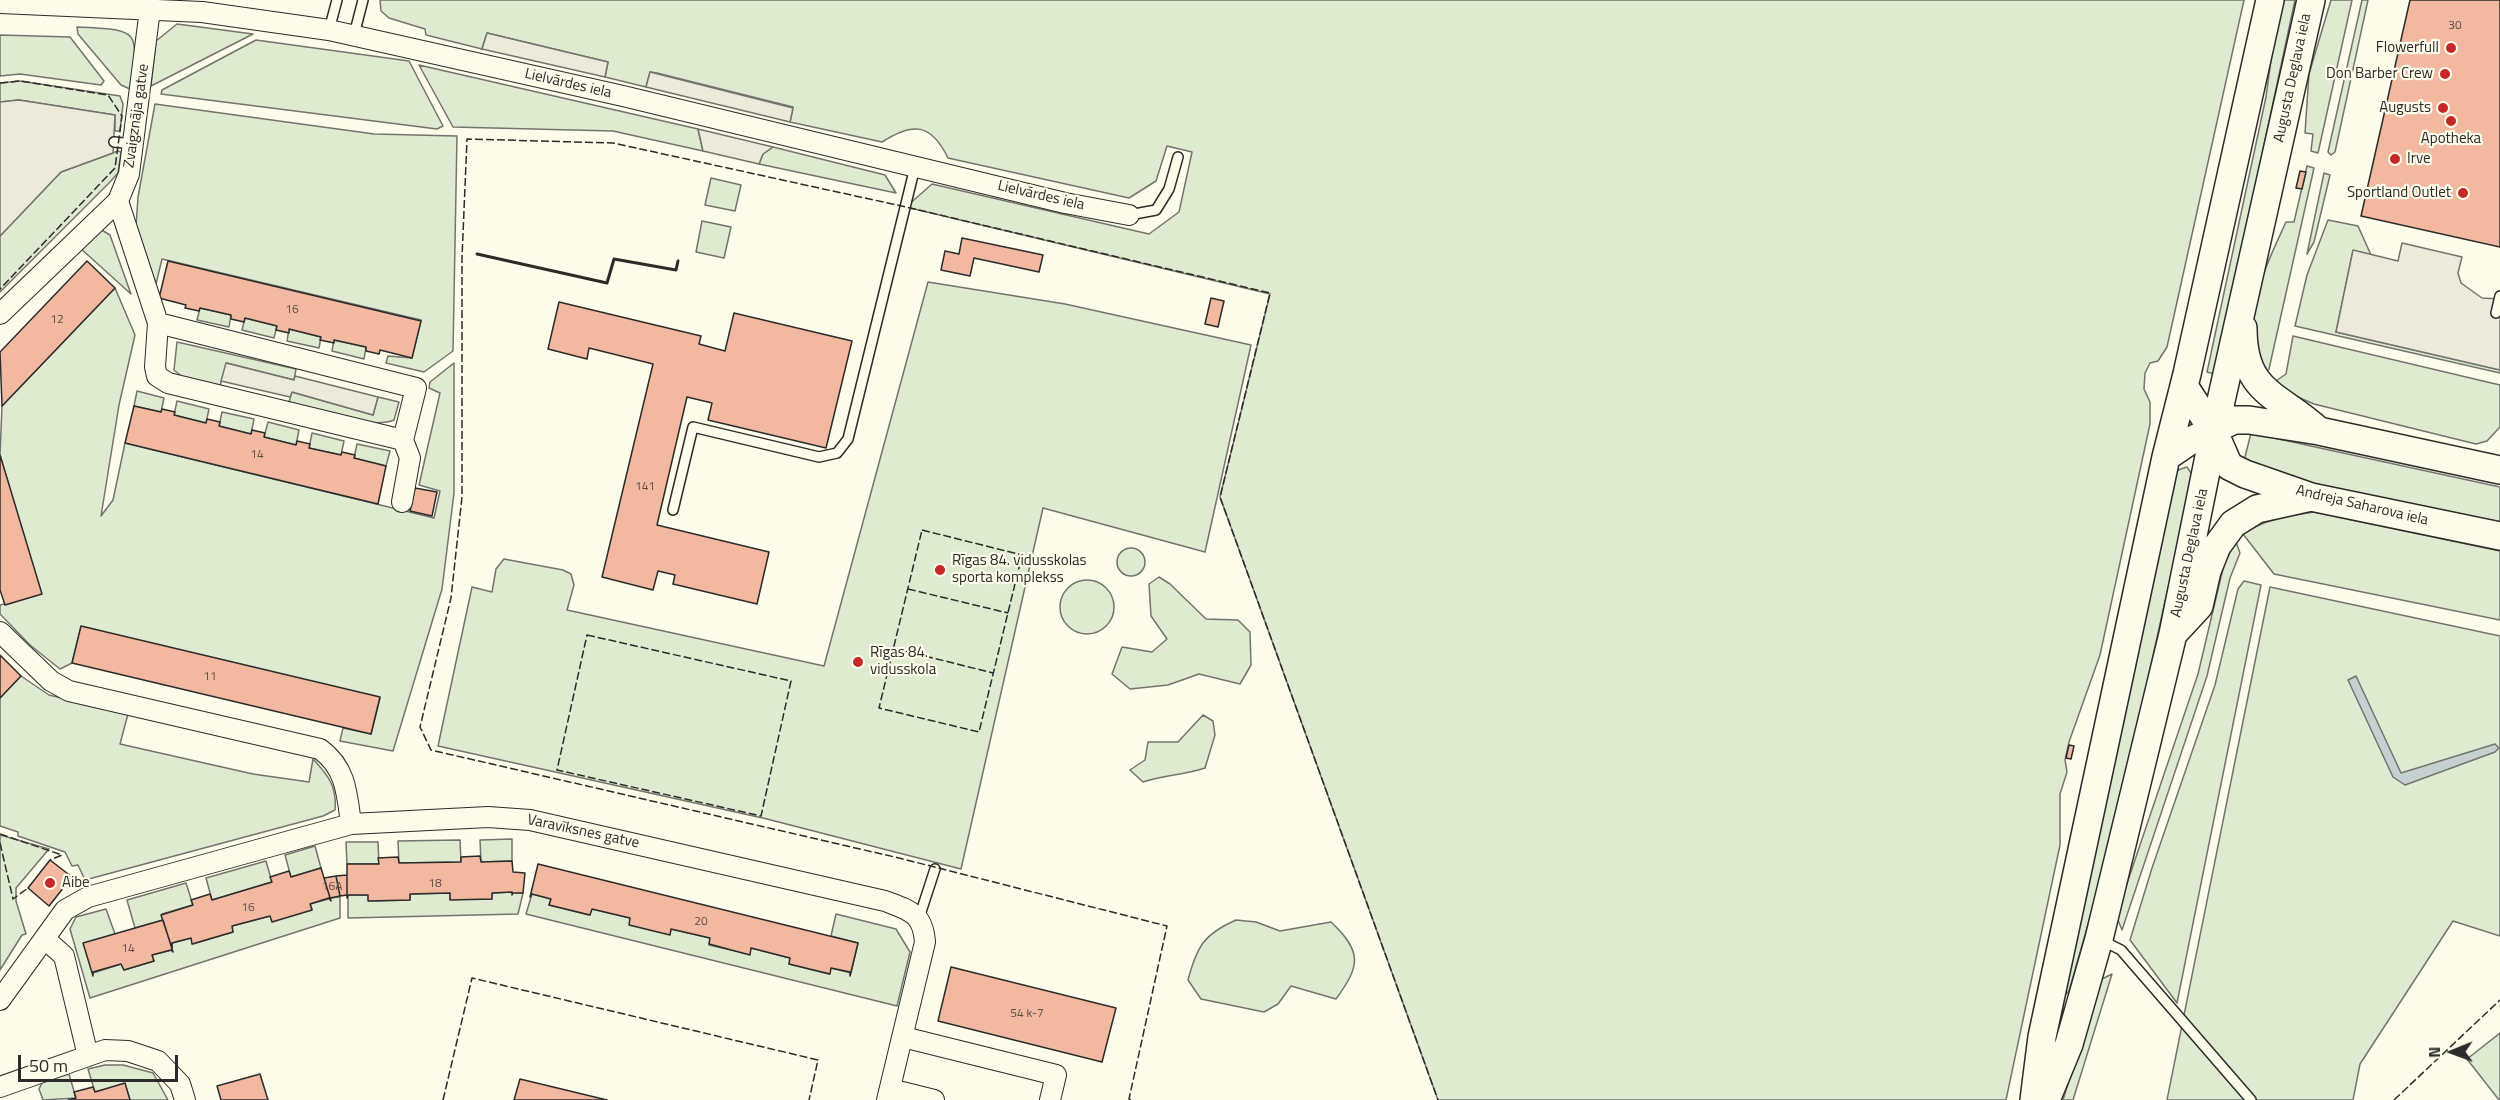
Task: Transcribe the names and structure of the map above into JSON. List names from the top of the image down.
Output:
{
  "streets": {
    "main road": ["Augusta Deglava iela", "Andreja Saharova iela"],
    "street": ["Lielvārdes iela", "Zvaigznāja gatve", "Varavīksnes gatve"]
  },
  "crossings": [
    ["Augusta Deglava iela", "Andreja Saharova iela"],
    ["Lielvārdes iela", "Zvaigznāja gatve"]
  ],
  "places": [
    "Flowerfull",
    "Don Barber Crew",
    "Augusts",
    "Apotheka",
    "Irve",
    "Sportland Outlet",
    "Rīgas 84. vidusskolas sporta komplekss",
    "Rīgas 84. vidusskola",
    "Aibe"
  ],
  "house_numbers": [
    "30",
    "16",
    "12",
    "14",
    "141",
    "11",
    "18",
    "16A",
    "16",
    "20",
    "14",
    "54 k-7"
  ],
  "scale_bar": "50 m",
  "north": "left"
}
